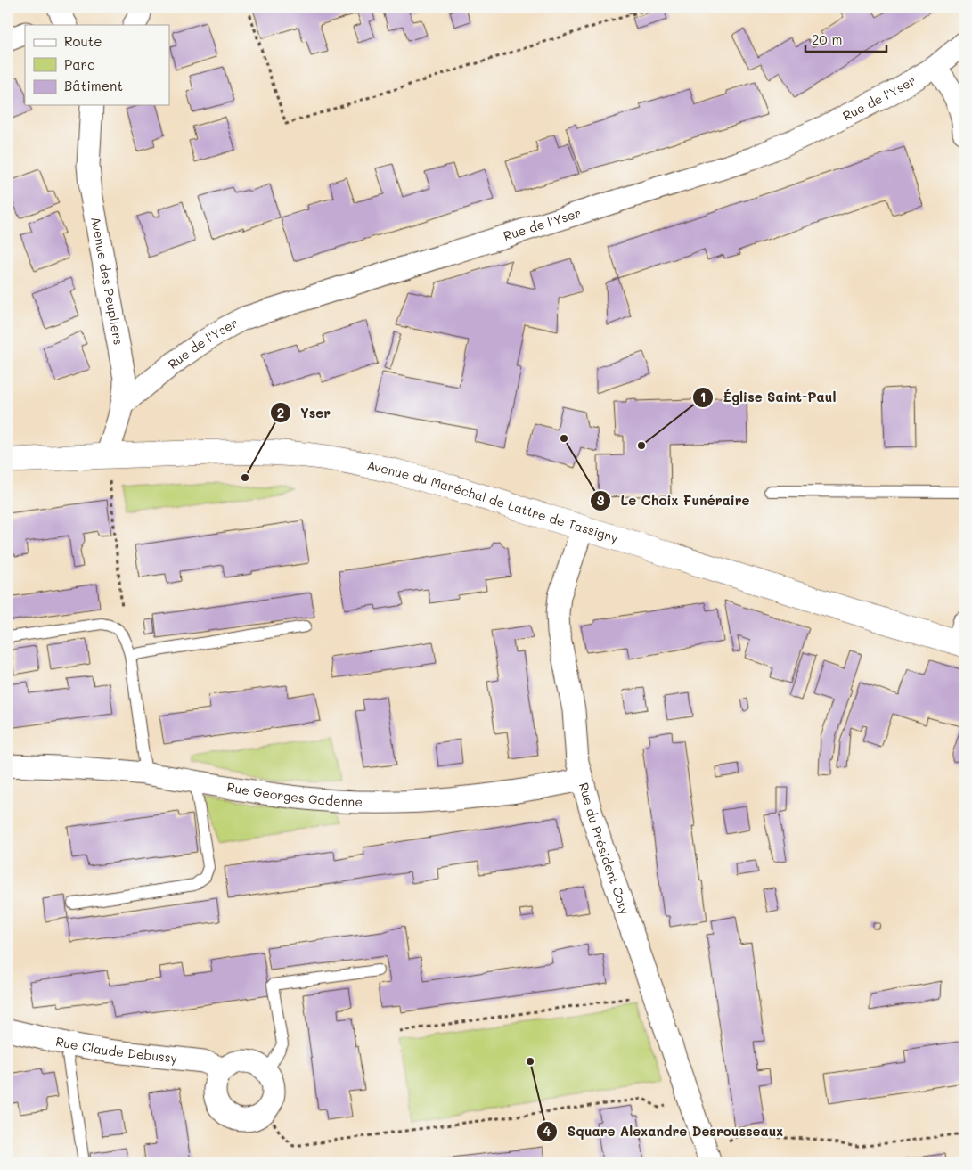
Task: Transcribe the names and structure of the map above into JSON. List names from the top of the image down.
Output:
{
  "streets": {
    "main road": ["Avenue du Maréchal de Lattre de Tassigny"],
    "street": [
      "Rue de l'Yser",
      "Avenue des Peupliers",
      "Rue Georges Gadenne",
      "Rue du Président Coty",
      "Rue Claude Debussy"
    ]
  },
  "crossings": [
    ["Rue de l'Yser", "Avenue des Peupliers"],
    ["Avenue des Peupliers", "Avenue du Maréchal de Lattre de Tassigny"],
    ["Avenue du Maréchal de Lattre de Tassigny", "Rue du Président Coty"],
    ["Rue Georges Gadenne", "Rue du Président Coty"]
  ],
  "places": [
    "Le Choix Funéraire",
    "Église Saint-Paul",
    "Yser",
    "Square Alexandre Desrousseaux"
  ],
  "legend": ["Route", "Parc", "Bâtiment"],
  "scale_bar": "20 m"
}
